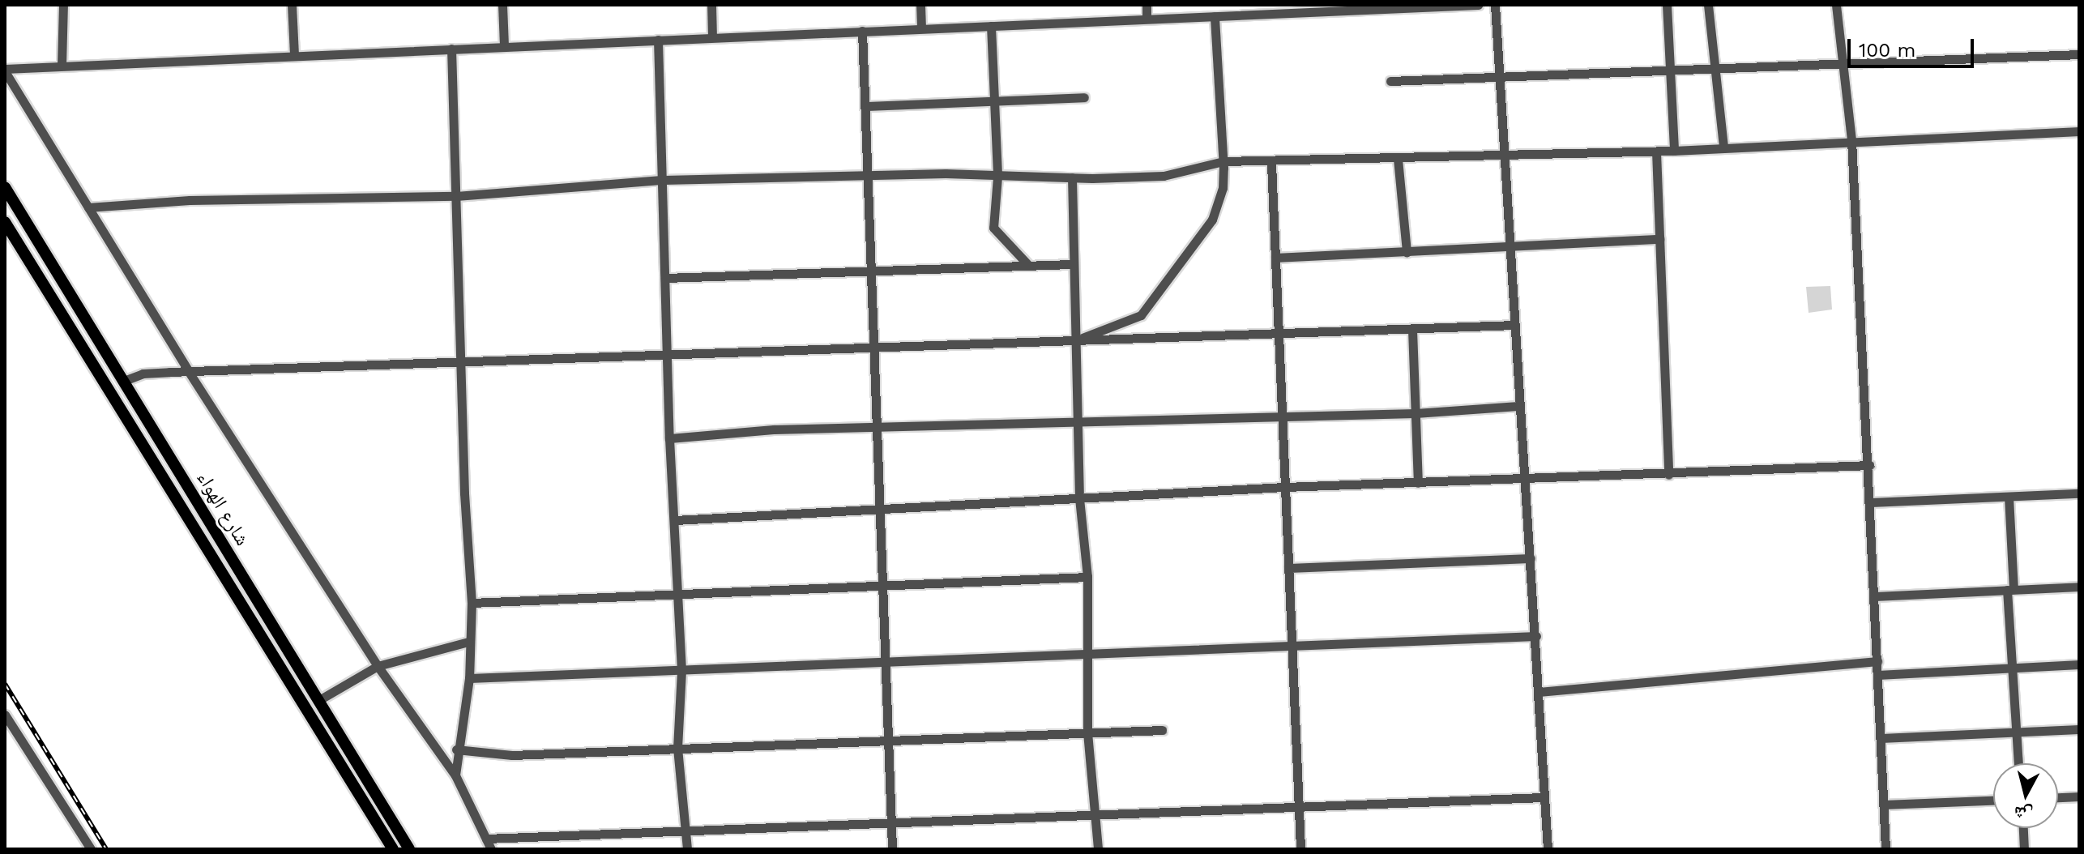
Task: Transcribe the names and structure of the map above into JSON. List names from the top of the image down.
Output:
{
  "streets": {
    "main road": ["شارع الهواء"]
  },
  "scale_bar": "100 m",
  "north": "bottom"
}
